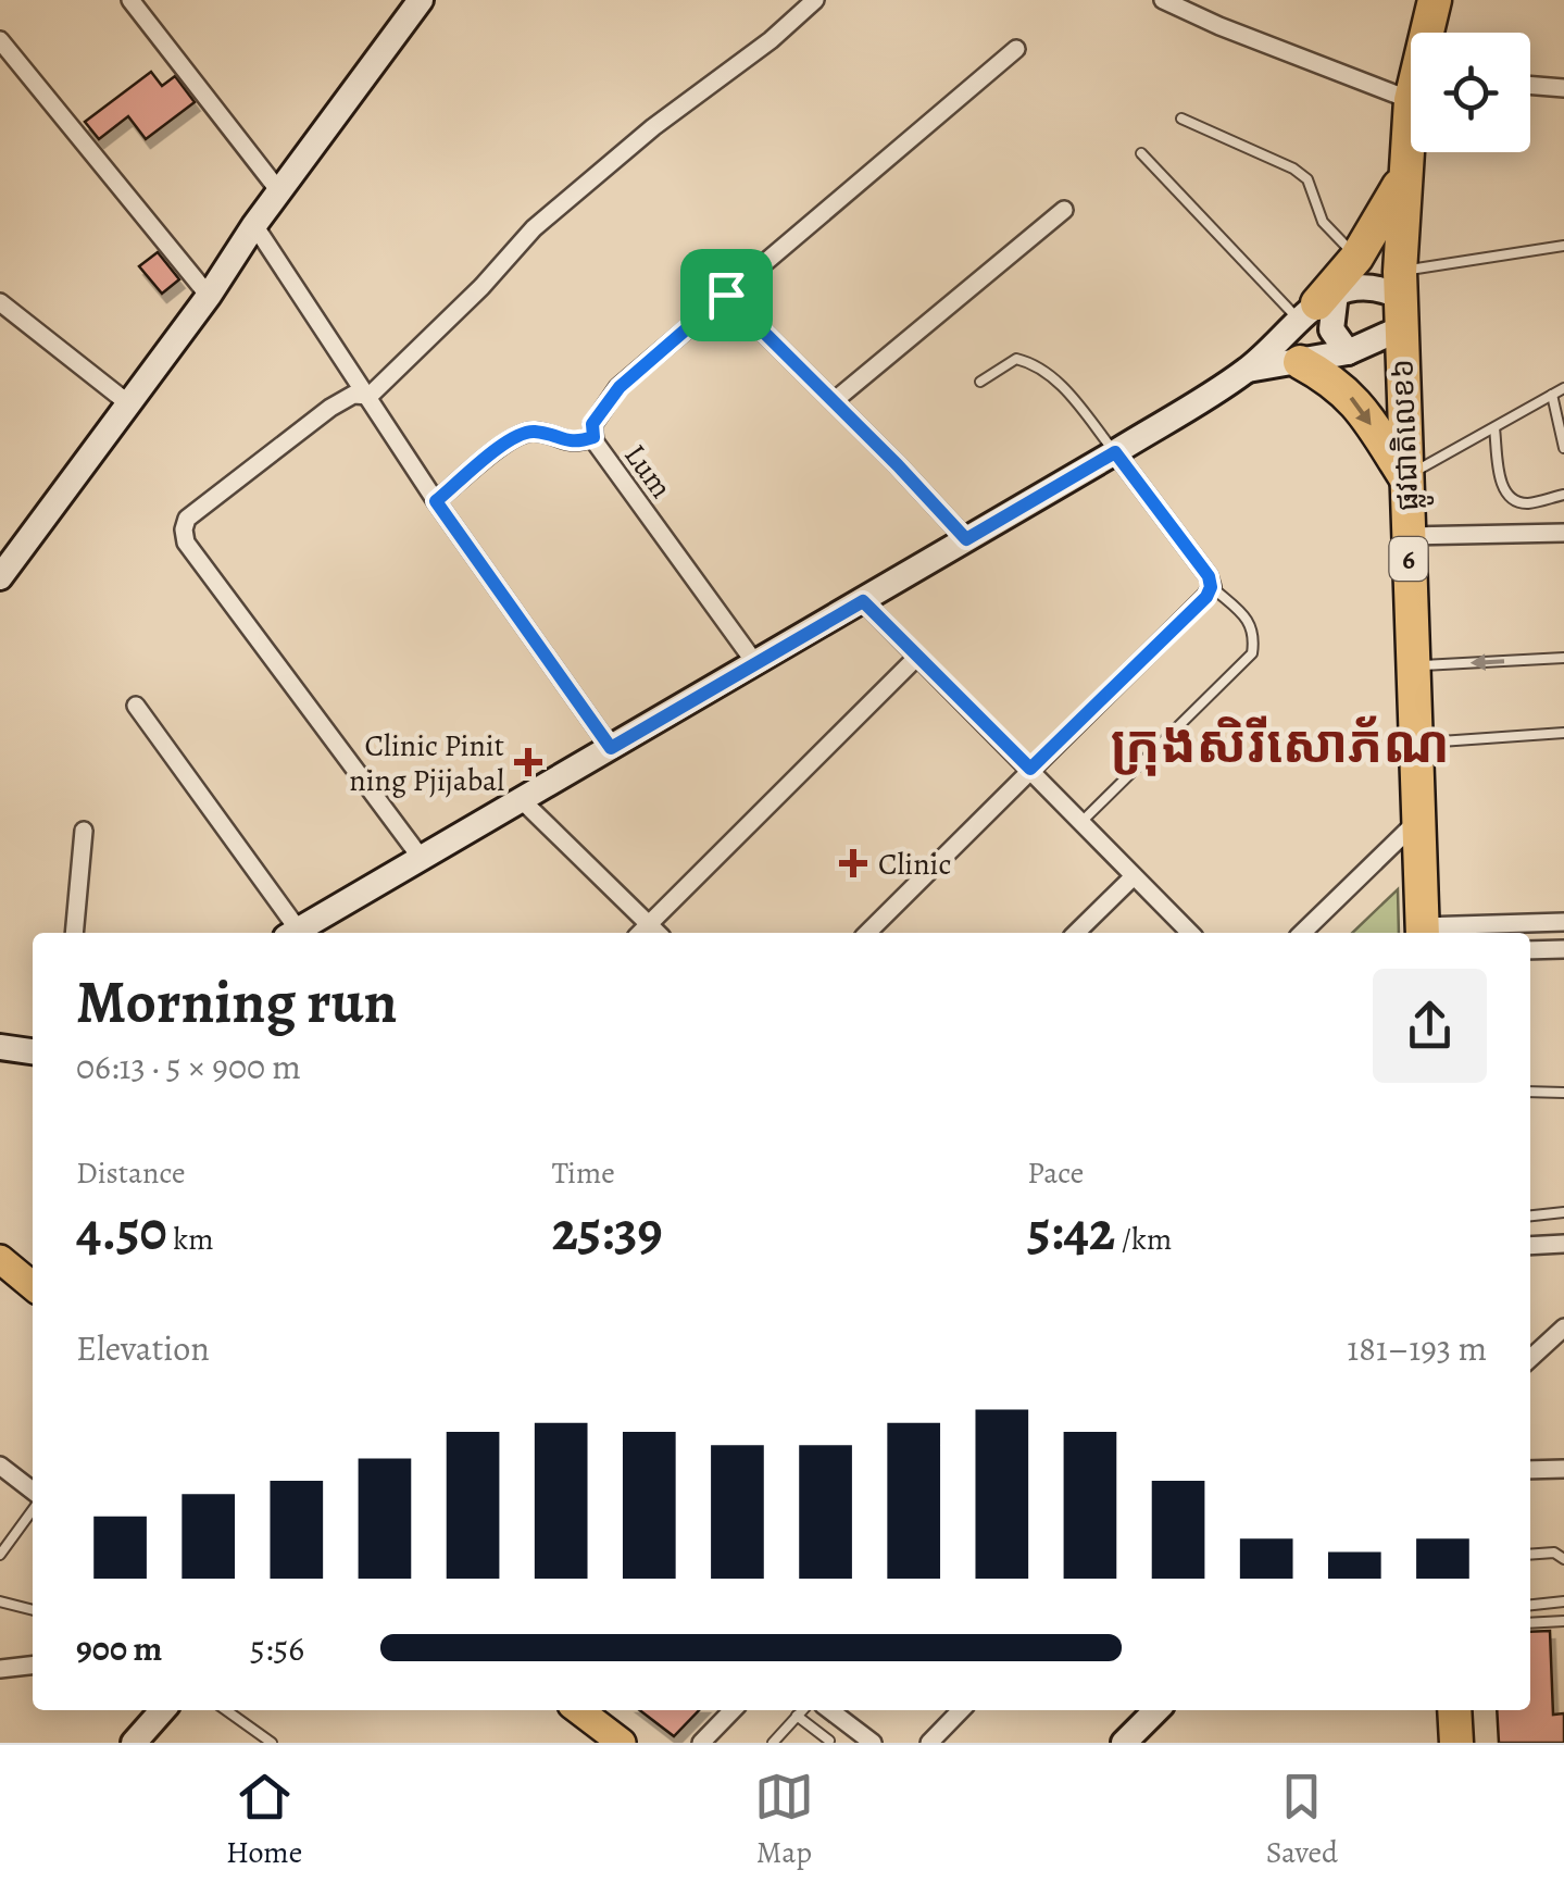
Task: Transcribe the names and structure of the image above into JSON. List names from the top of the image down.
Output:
{
  "streets": {
    "highway": ["ផ្លូវជាតិលេខ៦", "6"],
    "street": ["Lum"]
  },
  "districts": ["ក្រុងសិរីសោភ័ណ"],
  "places": {
    "health": ["Clinic Pinit ning Pjijabal", "Clinic"]
  },
  "page": {
    "heading": ["Morning run", "06:13 · 5 × 900 m"],
    "stats": [
      ["Distance", "4.50 km"],
      ["Time", "25:39"],
      ["Pace", "5:42 /km"]
    ],
    "chart": ["Elevation", "181–193 m"],
    "list": [
      {
        "name": "900 m",
        "note": "5:56"
      }
    ],
    "tabs": ["Home", "Map", "Saved"]
  }
}
